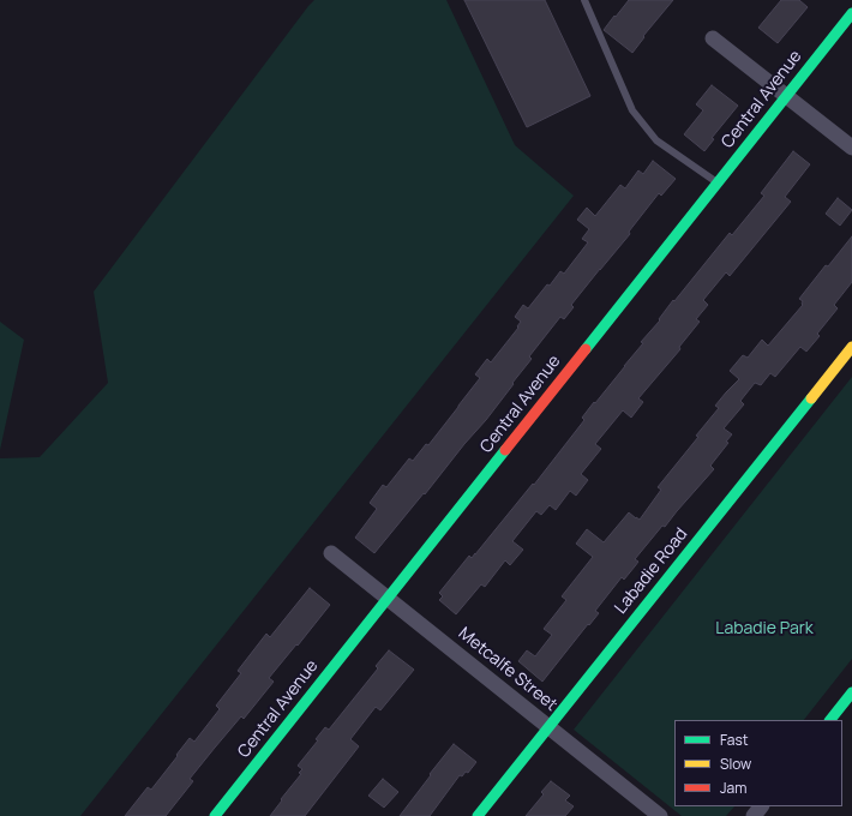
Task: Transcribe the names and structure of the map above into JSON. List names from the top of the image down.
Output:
{
  "streets": {
    "street": ["Central Avenue", "Labadie Road", "Metcalfe Street"]
  },
  "crossings": [
    ["Central Avenue", "Metcalfe Street"],
    ["Labadie Road", "Metcalfe Street"]
  ],
  "parks": ["Labadie Park"],
  "legend": ["Fast", "Slow", "Jam"]
}
